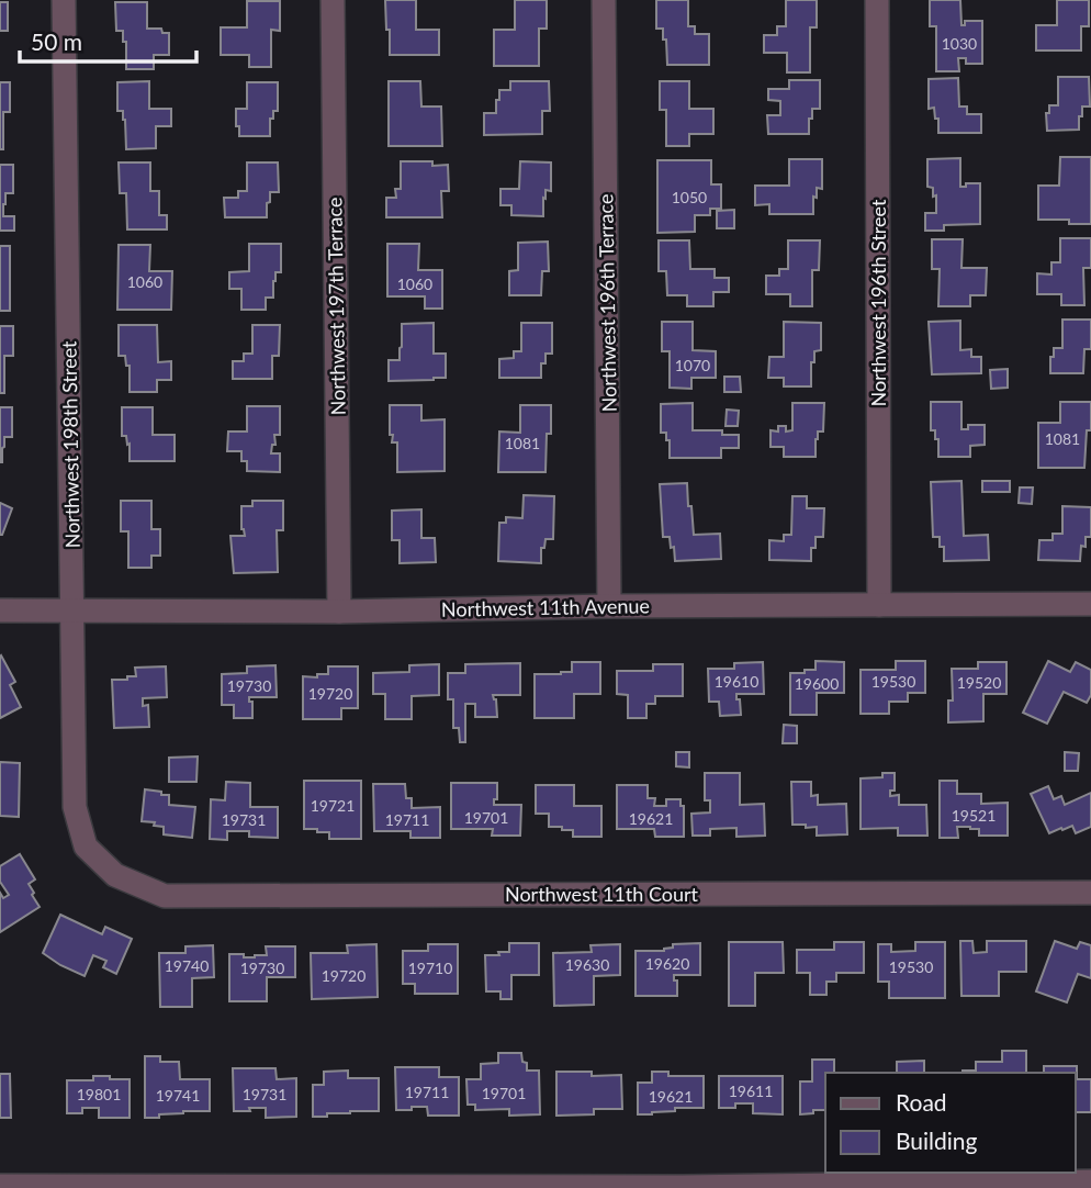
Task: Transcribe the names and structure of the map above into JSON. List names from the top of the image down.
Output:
{
  "streets": {
    "street": [
      "Northwest 196th Terrace",
      "Northwest 196th Street",
      "Northwest 197th Terrace",
      "Northwest 198th Street",
      "Northwest 11th Avenue",
      "Northwest 11th Court"
    ]
  },
  "crossings": [
    ["Northwest 196th Terrace", "Northwest 11th Avenue"],
    ["Northwest 196th Street", "Northwest 11th Avenue"],
    ["Northwest 197th Terrace", "Northwest 11th Avenue"],
    ["Northwest 198th Street", "Northwest 11th Avenue"],
    ["Northwest 198th Street", "Northwest 11th Court"]
  ],
  "house_numbers": [
    "1030",
    "1050",
    "1060",
    "1060",
    "1070",
    "1081",
    "1081",
    "19610",
    "19530",
    "19520",
    "19600",
    "19730",
    "19720",
    "19721",
    "19521",
    "19701",
    "19621",
    "19731",
    "19711",
    "19620",
    "19630",
    "19740",
    "19530",
    "19730",
    "19710",
    "19720",
    "19611",
    "19711",
    "19701",
    "19801",
    "19731",
    "19741",
    "19621"
  ],
  "legend": ["Road", "Building"],
  "scale_bar": "50 m"
}
